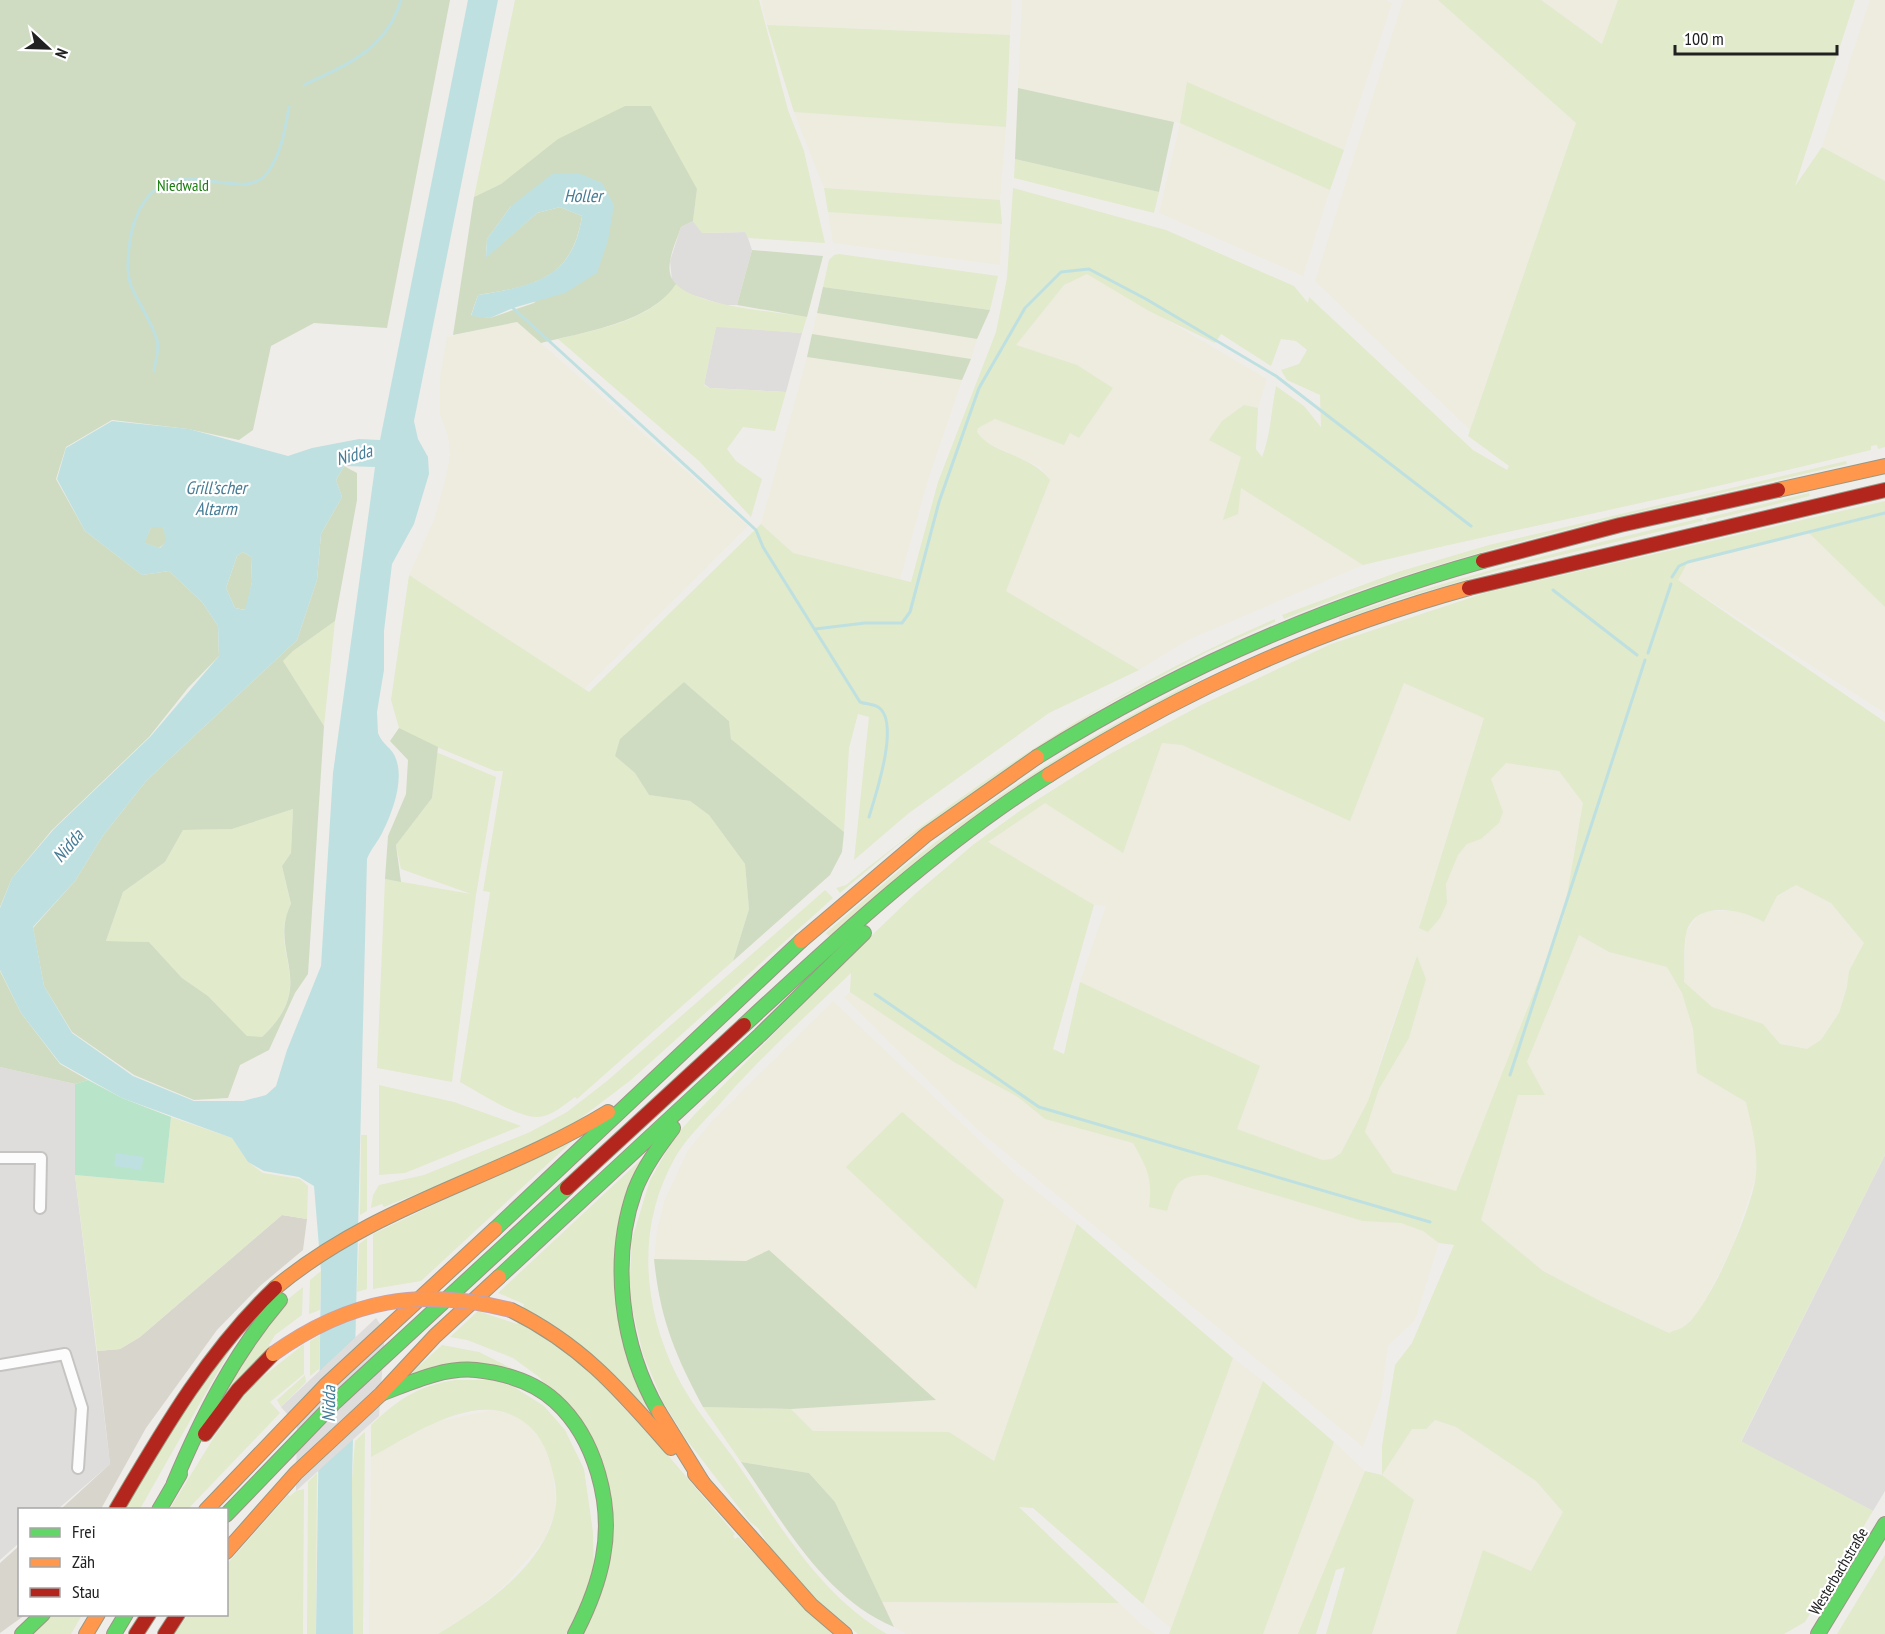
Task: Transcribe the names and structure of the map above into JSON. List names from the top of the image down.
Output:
{
  "streets": {
    "main road": ["Westerbachstraße"]
  },
  "water": ["Holler", "Nidda", "Grill’scher Altarm"],
  "parks": ["Niedwald"],
  "legend": ["Frei", "Zäh", "Stau"],
  "scale_bar": "100 m",
  "north": "right"
}
